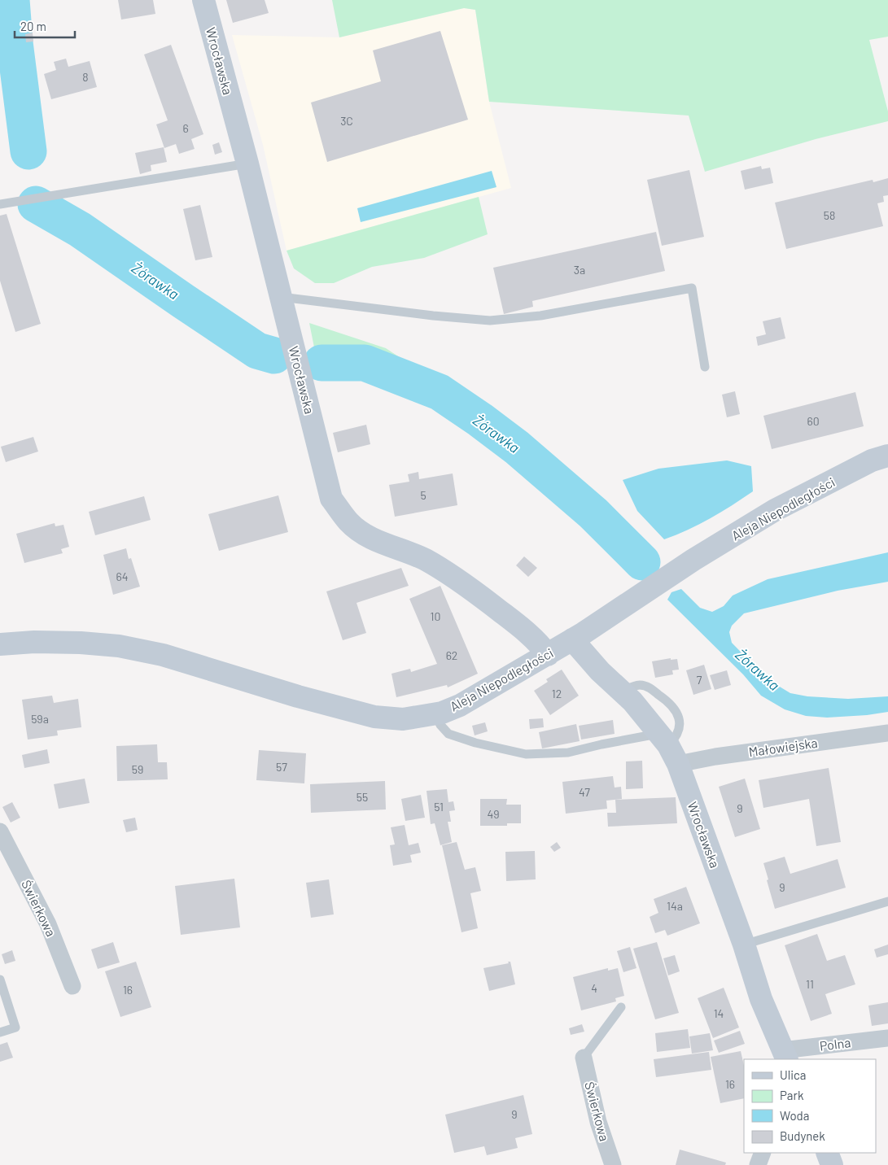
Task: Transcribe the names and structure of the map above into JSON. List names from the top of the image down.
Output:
{
  "streets": {
    "street": [
      "Wrocławska",
      "Aleja Niepodległości",
      "Małowiejska",
      "Świerkowa",
      "Polna"
    ]
  },
  "crossings": [
    ["Wrocławska", "Aleja Niepodległości"],
    ["Wrocławska", "Małowiejska"],
    ["Wrocławska", "Polna"]
  ],
  "water": ["Żórawka"],
  "house_numbers": [
    "8",
    "3C",
    "6",
    "58",
    "3a",
    "60",
    "5",
    "64",
    "10",
    "62",
    "7",
    "12",
    "59a",
    "57",
    "59",
    "47",
    "55",
    "51",
    "9",
    "49",
    "9",
    "14a",
    "11",
    "4",
    "16",
    "14",
    "16",
    "9"
  ],
  "legend": [
    "Ulica",
    "Park",
    "Woda",
    "Budynek"
  ],
  "scale_bar": "20 m"
}
